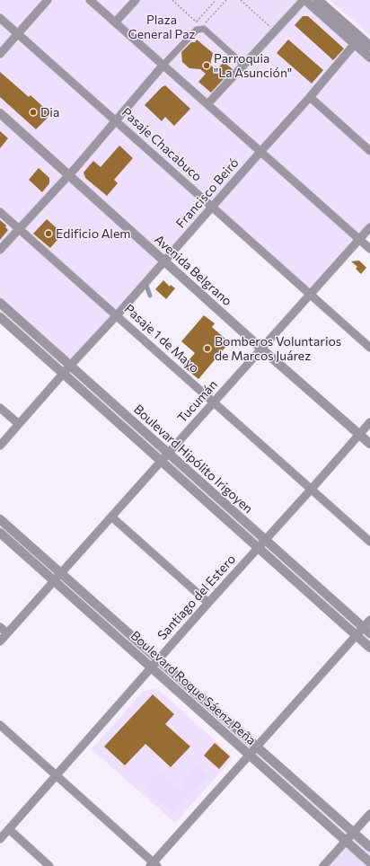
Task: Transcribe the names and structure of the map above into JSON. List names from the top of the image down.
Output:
{
  "streets": {
    "street": [
      "Pasaje Chacabuco",
      "Francisco Beiró",
      "Avenida Belgrano",
      "Pasaje 1 de Mayo",
      "Tucumán",
      "Boulevard Hipólito Irigoyen",
      "Santiago del Estero",
      "Boulevard Roque Sáenz Peña"
    ]
  },
  "crossings": [
    ["Pasaje Chacabuco", "Francisco Beiró"],
    ["Pasaje Chacabuco", "Tucumán"],
    ["Francisco Beiró", "Avenida Belgrano"],
    ["Francisco Beiró", "Pasaje 1 de Mayo"],
    ["Francisco Beiró", "Boulevard Hipólito Irigoyen"],
    ["Avenida Belgrano", "Tucumán"],
    ["Avenida Belgrano", "Santiago del Estero"],
    ["Pasaje 1 de Mayo", "Tucumán"],
    ["Pasaje 1 de Mayo", "Santiago del Estero"],
    ["Tucumán", "Boulevard Hipólito Irigoyen"],
    ["Tucumán", "Boulevard Roque Sáenz Peña"],
    ["Boulevard Hipólito Irigoyen", "Santiago del Estero"],
    ["Santiago del Estero", "Boulevard Roque Sáenz Peña"]
  ],
  "parks": ["Plaza General Paz"],
  "places": [
    "Parroquia \"La Asunción\"",
    "Dia",
    "Edificio Alem",
    "Bomberos Voluntarios de Marcos Juárez"
  ]
}
